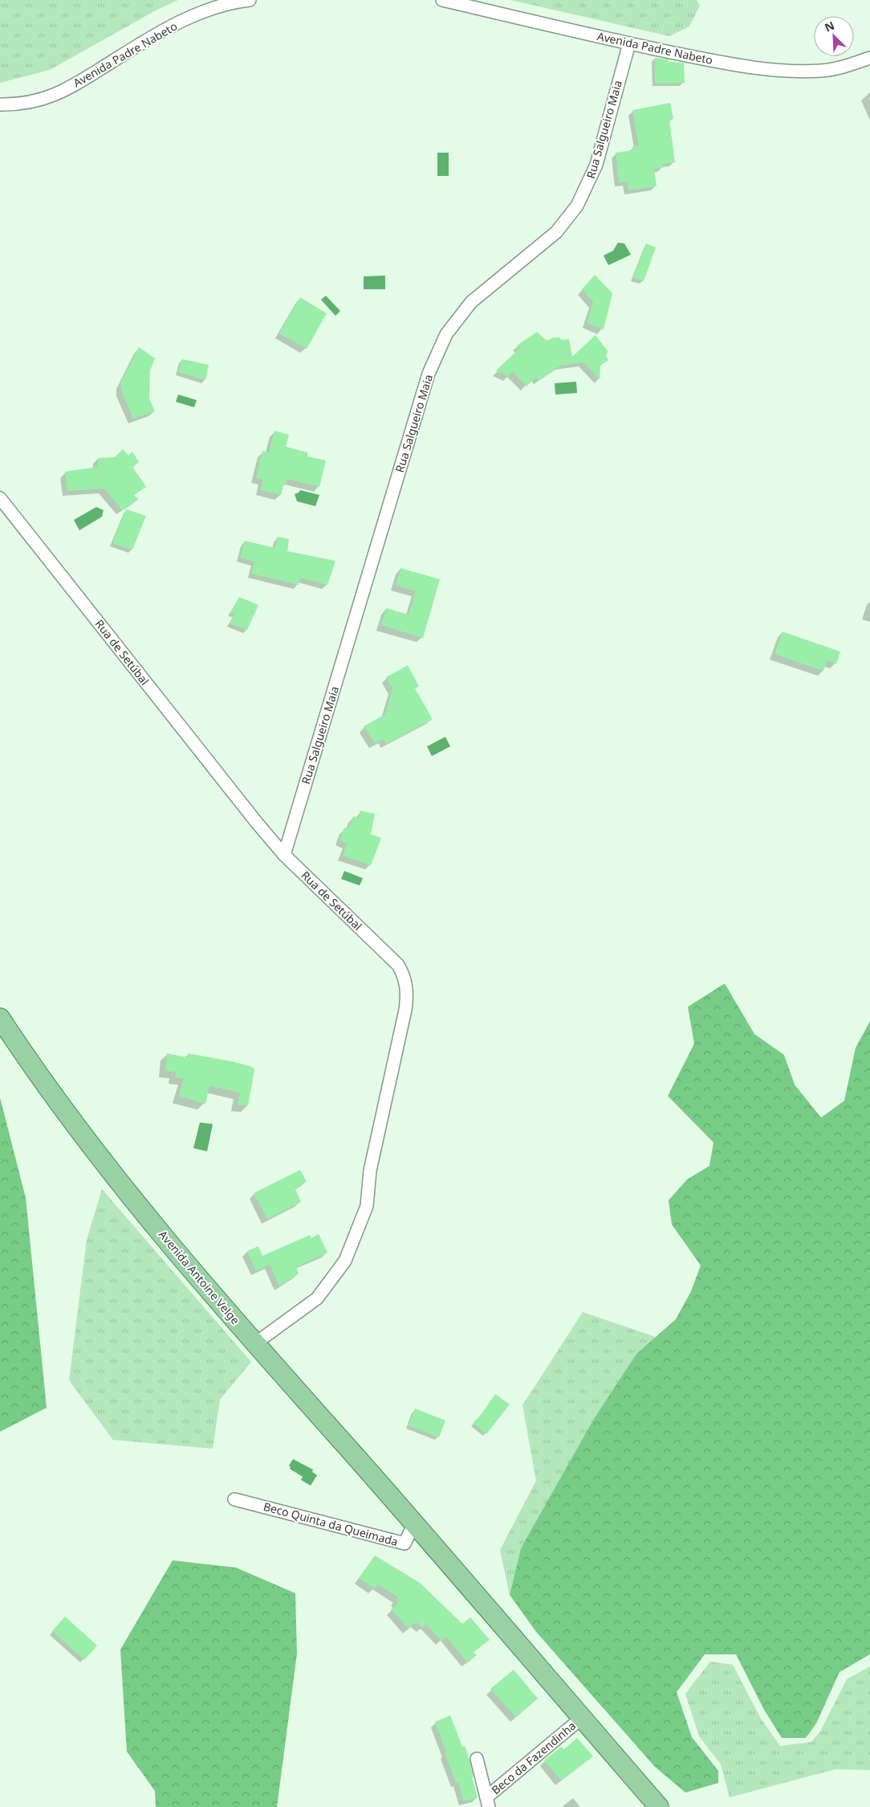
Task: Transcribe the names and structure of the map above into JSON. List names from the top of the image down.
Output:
{
  "streets": {
    "main road": ["Avenida Antoine Velge"],
    "street": [
      "Avenida Padre Nabeto",
      "Rua Salgueiro Maia",
      "Rua de Setúbal",
      "Beco Quinta da Queimada",
      "Beco da Fazendinha"
    ]
  },
  "crossings": [
    ["Avenida Padre Nabeto", "Rua Salgueiro Maia"],
    ["Rua Salgueiro Maia", "Rua de Setúbal"],
    ["Rua de Setúbal", "Avenida Antoine Velge"],
    ["Avenida Antoine Velge", "Beco Quinta da Queimada"],
    ["Avenida Antoine Velge", "Beco da Fazendinha"]
  ],
  "north": "top left"
}
